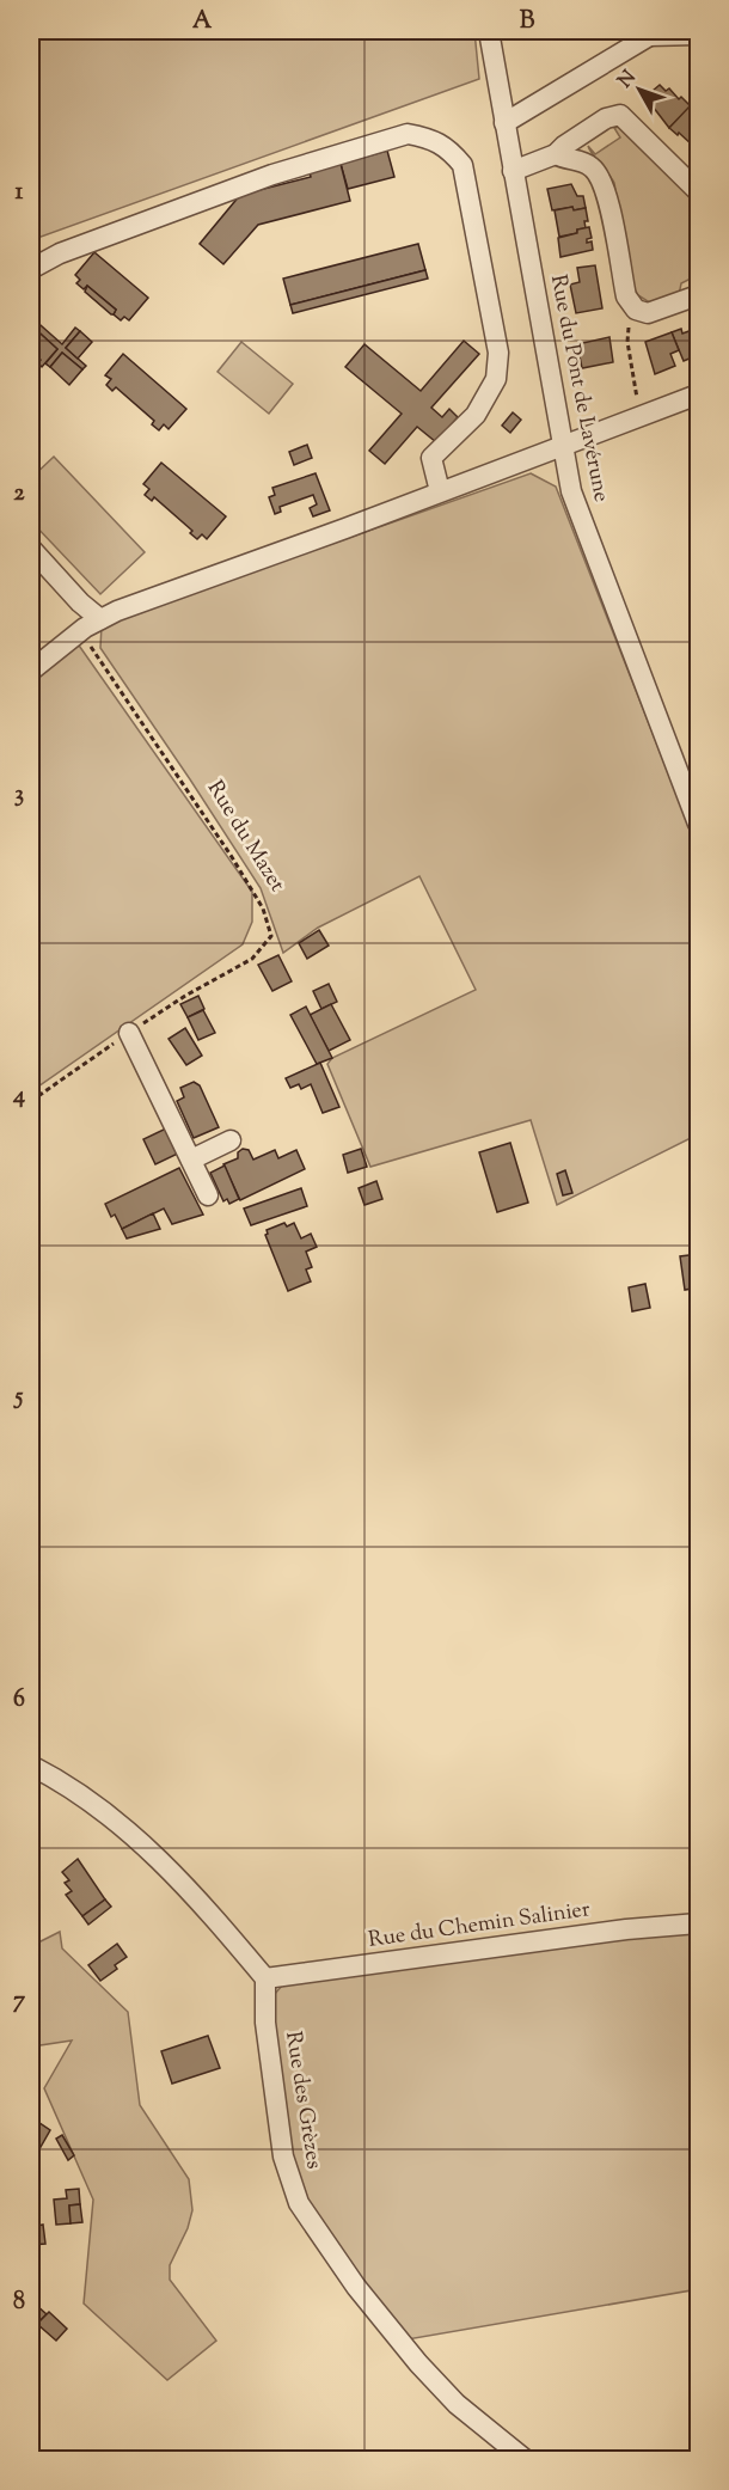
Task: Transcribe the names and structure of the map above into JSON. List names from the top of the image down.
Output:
{
  "streets": {
    "street": ["Rue du Pont de Lavérune", "Rue du Chemin Salinier", "Rue des Grèzes"],
    "path": ["Rue du Mazet"]
  },
  "crossings": [
    ["Rue du Chemin Salinier", "Rue des Grèzes"]
  ],
  "north": "top left",
  "grid": {
    "columns": ["A", "B"],
    "rows": [
      "1",
      "2",
      "3",
      "4",
      "5",
      "6",
      "7",
      "8"
    ]
  }
}
